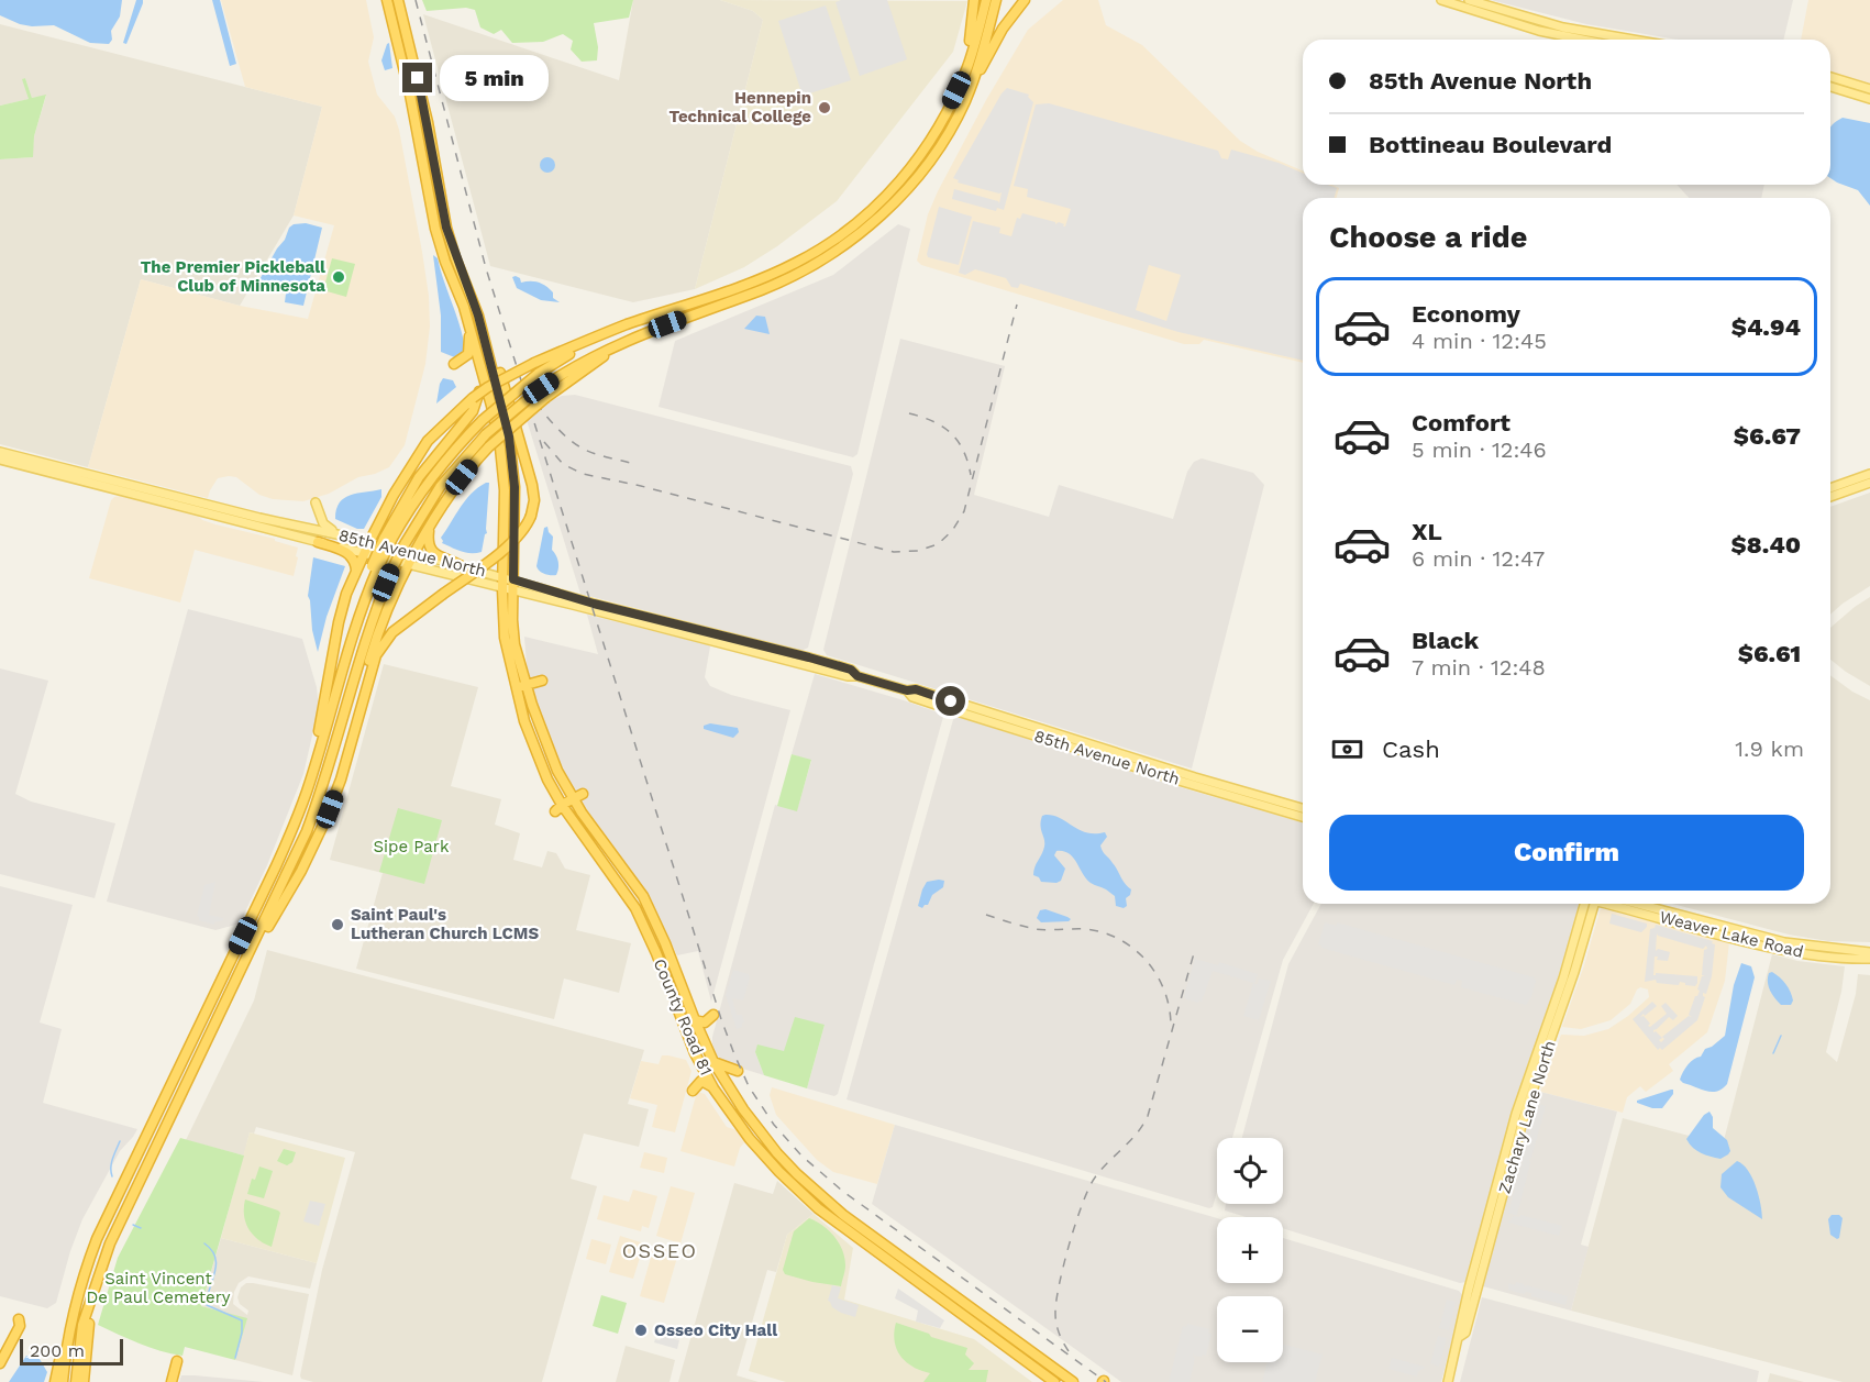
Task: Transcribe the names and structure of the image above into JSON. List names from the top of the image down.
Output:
{
  "streets": {
    "highway": ["County Road 81"],
    "main road": ["85th Avenue North", "Weaver Lake Road", "Zachary Lane North"]
  },
  "districts": ["OSSEO"],
  "parks": ["Sipe Park", "Saint Vincent De Paul Cemetery"],
  "places": [
    "Hennepin Technical College",
    "The Premier Pickleball Club of Minnesota",
    "Saint Paul's Lutheran Church LCMS",
    "Osseo City Hall"
  ],
  "scale_bar": "200 m",
  "page": {
    "banner": ["85th Avenue North", "Bottineau Boulevard"],
    "bubble": "5 min",
    "heading": "Choose a ride",
    "list": [
      {
        "name": "Economy",
        "note": "4 min · 12:45",
        "value": "$4.94"
      },
      {
        "name": "Comfort",
        "note": "5 min · 12:46",
        "value": "$6.67"
      },
      {
        "name": "XL",
        "note": "6 min · 12:47",
        "value": "$8.40"
      },
      {
        "name": "Black",
        "note": "7 min · 12:48",
        "value": "$6.61"
      }
    ],
    "pay": ["Cash", "1.9 km"],
    "buttons": "Confirm",
    "map_buttons": ["+", "−"],
    "scale": "200 m"
  }
}
